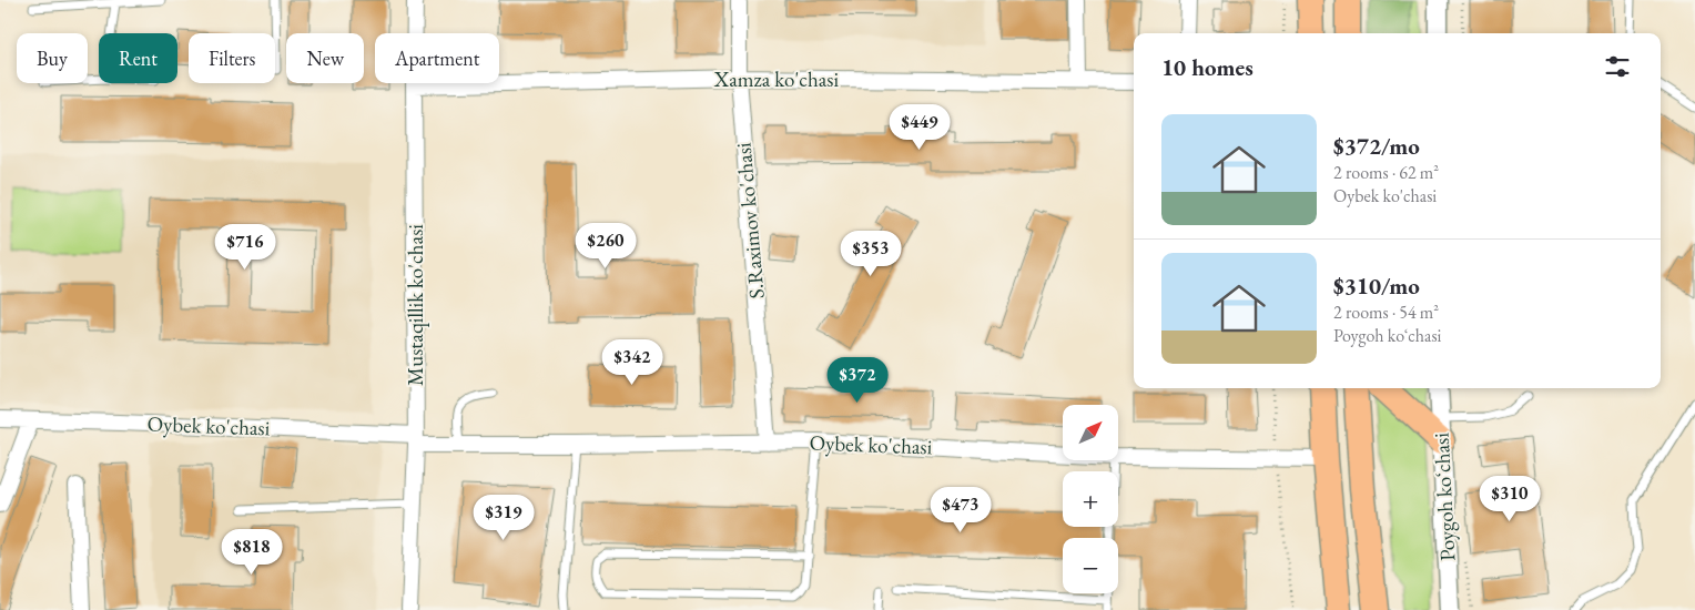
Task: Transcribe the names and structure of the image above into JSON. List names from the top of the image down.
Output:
{
  "streets": {
    "street": [
      "Xamza ko'chasi",
      "S.Raximov ko'chasi",
      "Mustaqillik ko'chasi",
      "Oybek ko'chasi",
      "Poygoh koʻchasi"
    ]
  },
  "crossings": [
    ["Xamza ko'chasi", "S.Raximov ko'chasi"],
    ["Xamza ko'chasi", "Mustaqillik ko'chasi"],
    ["S.Raximov ko'chasi", "Oybek ko'chasi"],
    ["Mustaqillik ko'chasi", "Oybek ko'chasi"]
  ],
  "north": "top right",
  "page": {
    "chip": [
      "Buy",
      "Rent",
      "Filters",
      "New",
      "Apartment"
    ],
    "heading": "10 homes",
    "list": [
      {
        "name": "$372/mo",
        "note": "2 rooms · 62 m² · Oybek ko'chasi"
      },
      {
        "name": "$310/mo",
        "note": "2 rooms · 54 m² · Poygoh koʻchasi"
      }
    ],
    "price": [
      "$449",
      "$260",
      "$716",
      "$353",
      "$342",
      "$372",
      "$310",
      "$473",
      "$319",
      "$818"
    ],
    "map_buttons": ["+", "−"]
  }
}
